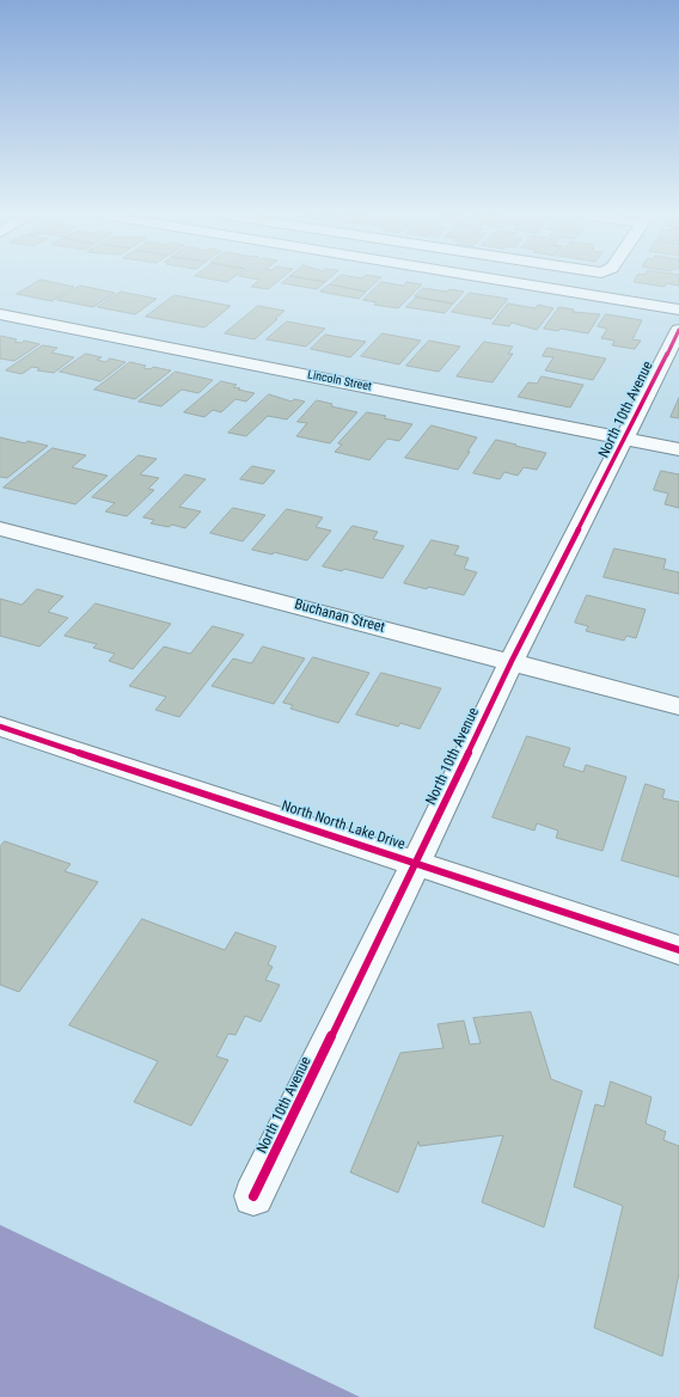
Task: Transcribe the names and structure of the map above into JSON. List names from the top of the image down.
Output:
{
  "streets": {
    "street": [
      "Lincoln Street",
      "North 10th Avenue",
      "Buchanan Street",
      "North North Lake Drive"
    ]
  },
  "crossings": [
    ["Lincoln Street", "North 10th Avenue"],
    ["North 10th Avenue", "Buchanan Street"],
    ["North 10th Avenue", "North North Lake Drive"]
  ]
}
